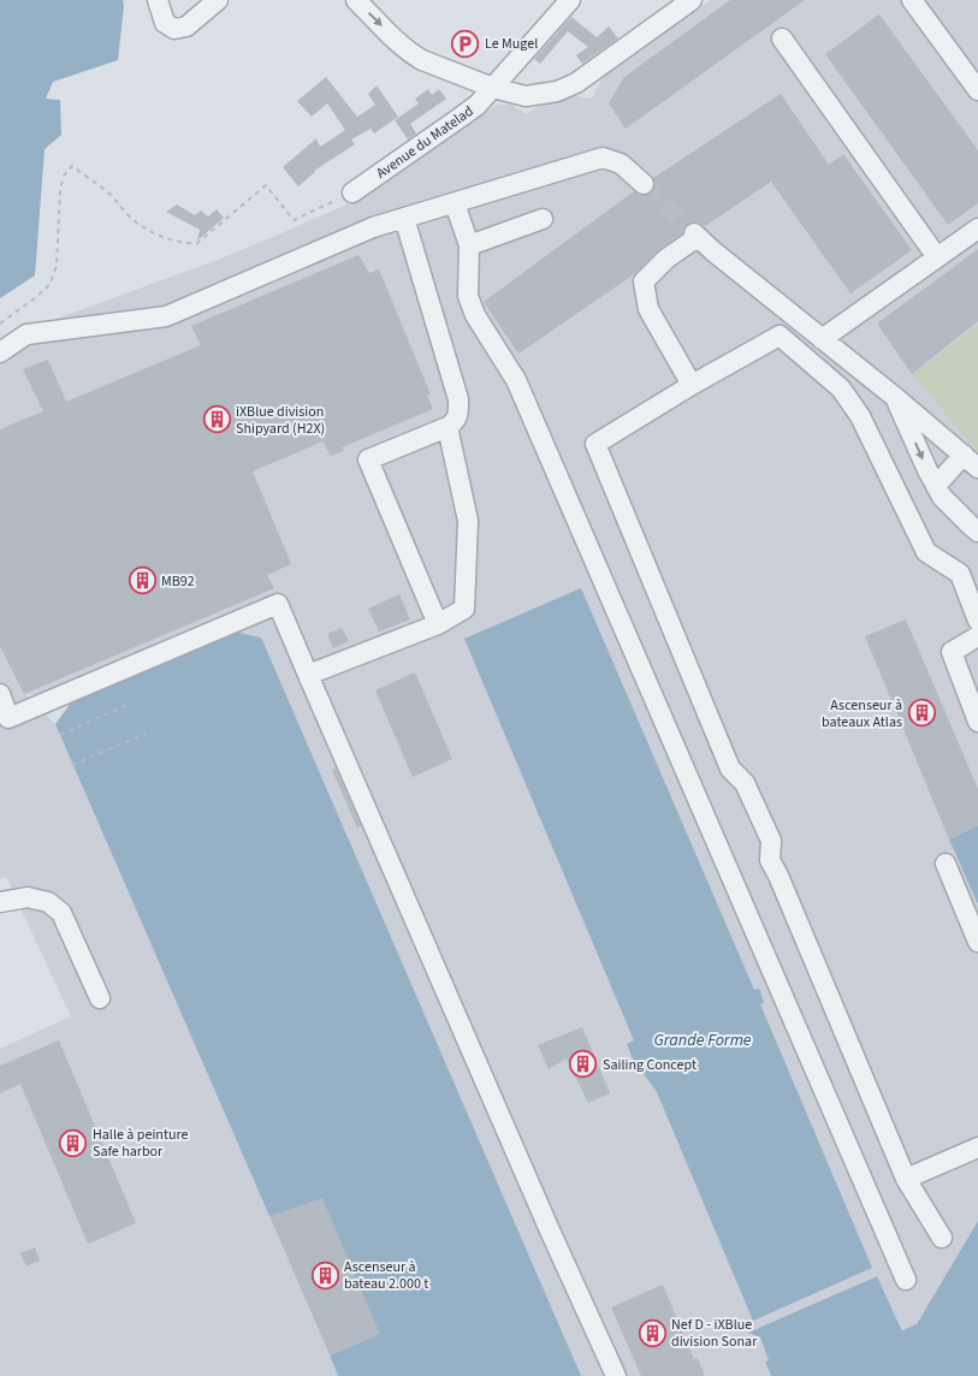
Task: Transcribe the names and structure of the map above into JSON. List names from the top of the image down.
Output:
{
  "streets": {
    "street": ["Avenue du Matelad"]
  },
  "water": ["Grande Forme"],
  "places": {
    "parking": ["Le Mugel"],
    "building": [
      "iXBlue division Shipyard (H2X)",
      "MB92",
      "Ascenseur à bateaux Atlas",
      "Sailing Concept",
      "Halle à peinture Safe harbor",
      "Ascenseur à bateau 2.000 t",
      "Nef D - iXBlue division Sonar"
    ]
  }
}
